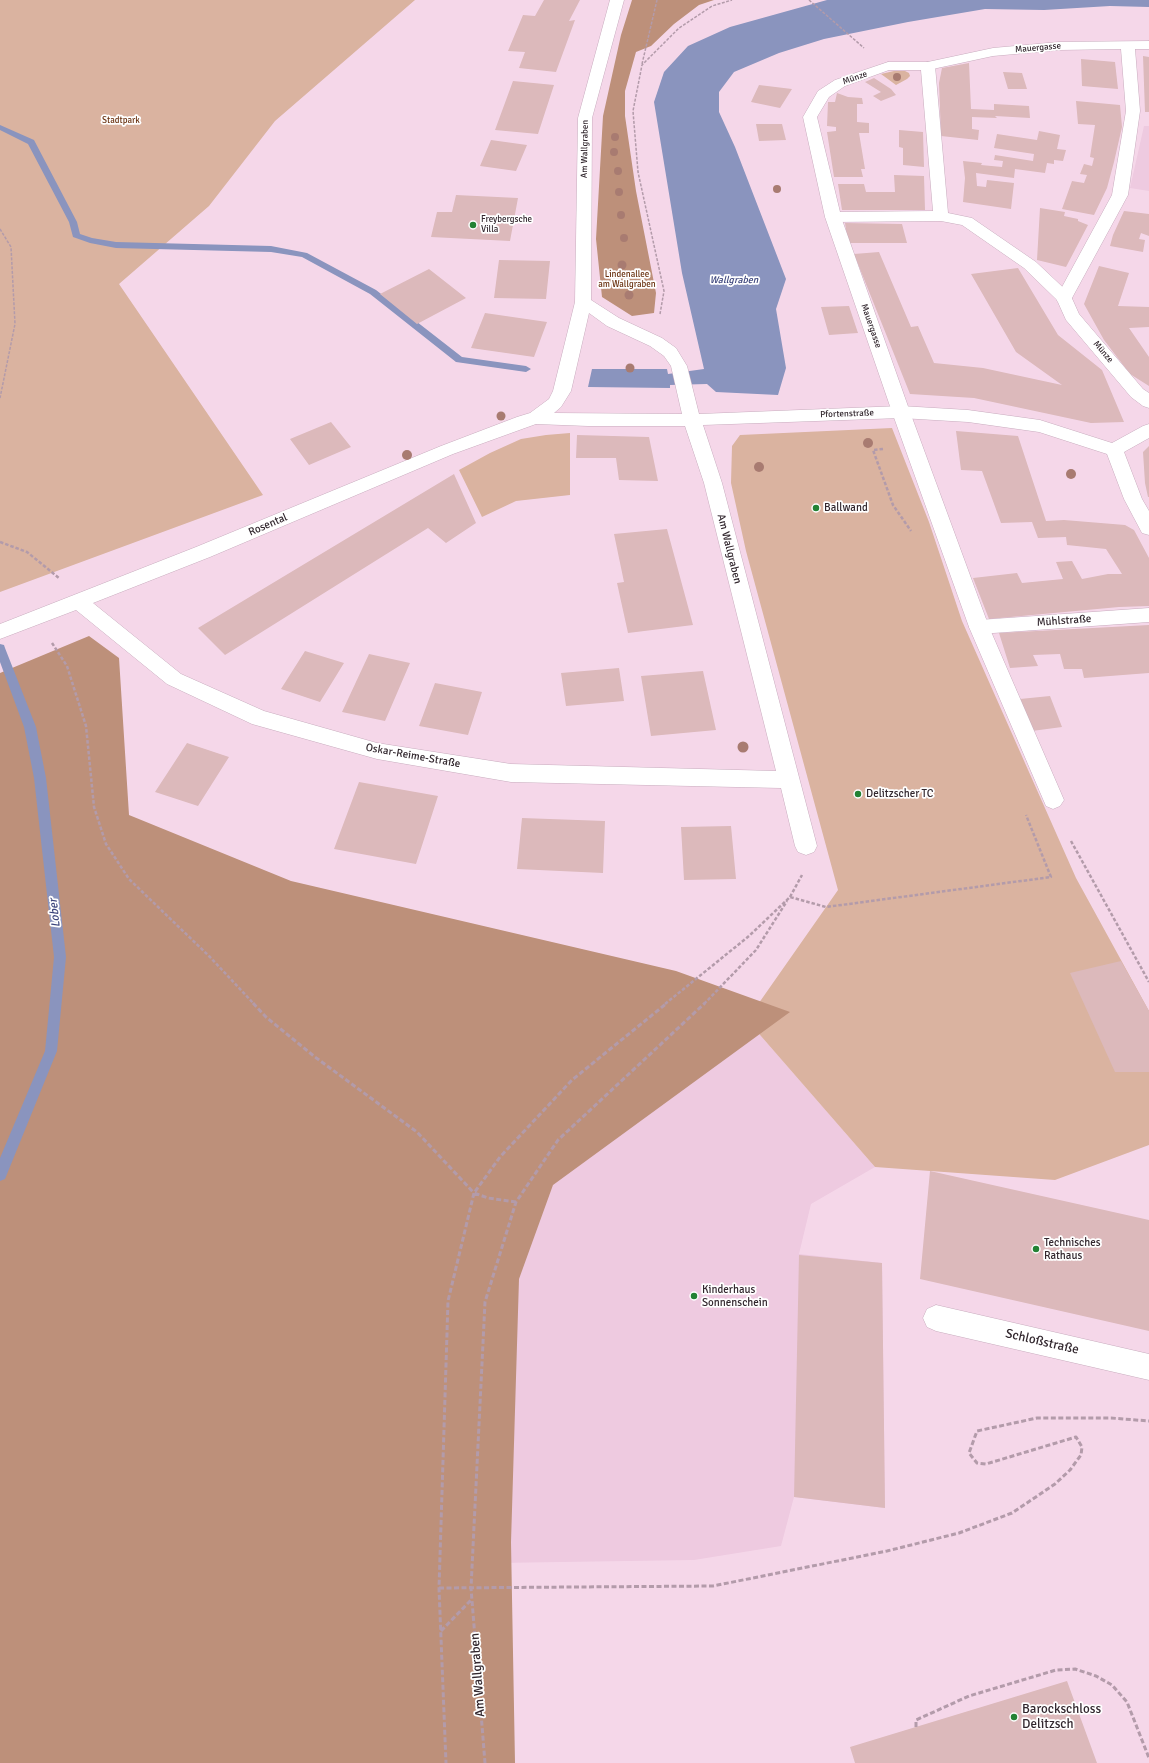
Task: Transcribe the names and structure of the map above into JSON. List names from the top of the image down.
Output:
{
  "streets": {
    "street": [
      "Mauergasse",
      "Münze",
      "Am Wallgraben",
      "Pfortenstraße",
      "Rosental",
      "Mühlstraße",
      "Oskar-Reime-Straße",
      "Schloßstraße"
    ]
  },
  "crossings": [
    ["Mauergasse", "Münze"],
    ["Mauergasse", "Pfortenstraße"],
    ["Mauergasse", "Mühlstraße"],
    ["Am Wallgraben", "Pfortenstraße"],
    ["Am Wallgraben", "Rosental"],
    ["Am Wallgraben", "Oskar-Reime-Straße"],
    ["Pfortenstraße", "Rosental"],
    ["Rosental", "Oskar-Reime-Straße"]
  ],
  "water": ["Wallgraben", "Lober"],
  "parks": ["Stadtpark", "Lindenallee am Wallgraben"],
  "places": [
    "Freybergsche Villa",
    "Ballwand",
    "Delitzscher TC",
    "Technisches Rathaus",
    "Kinderhaus Sonnenschein",
    "Barockschloss Delitzsch"
  ]
}
